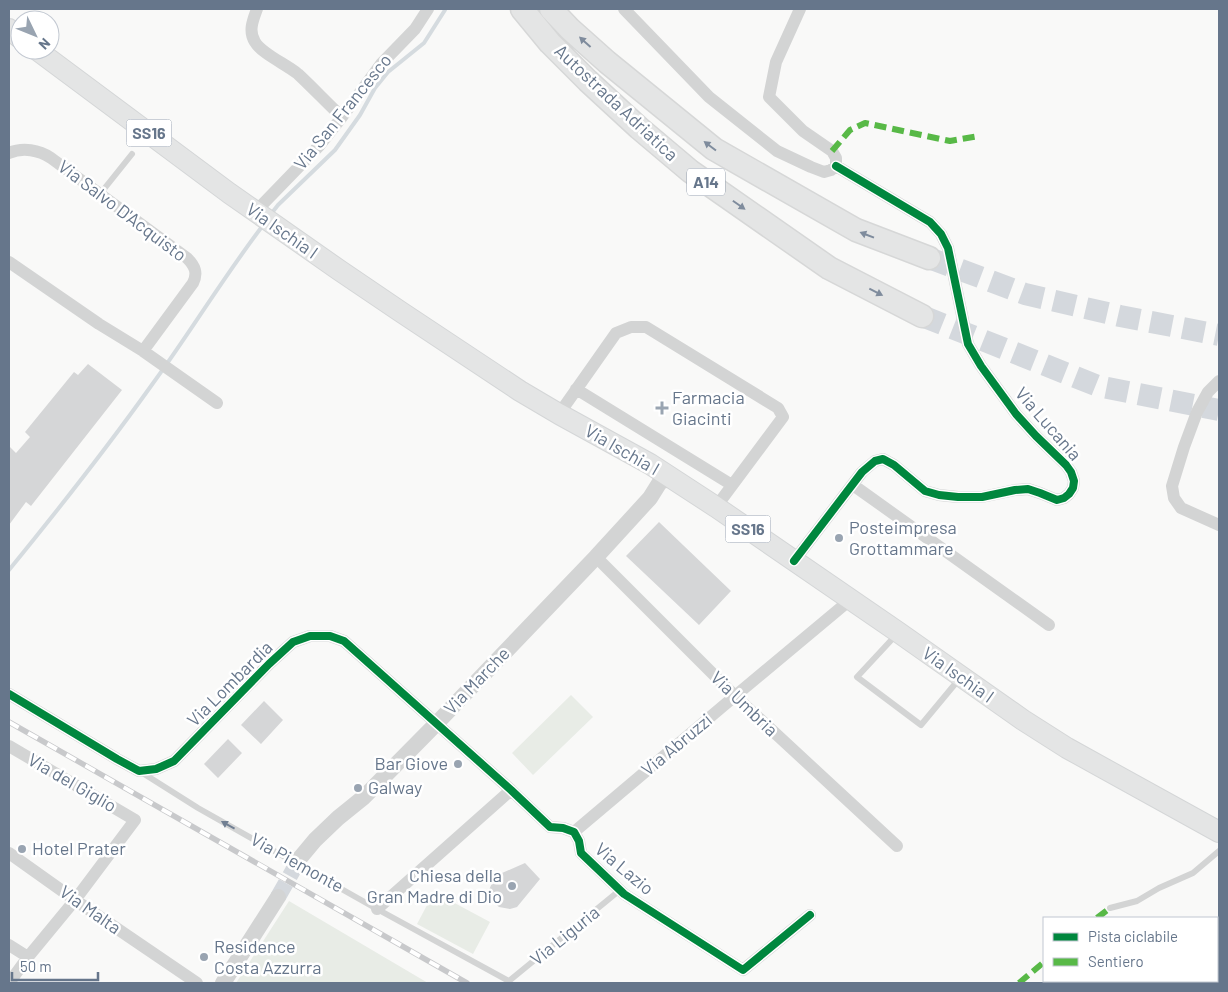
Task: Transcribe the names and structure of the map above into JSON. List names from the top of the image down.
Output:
{
  "streets": {
    "highway": ["Autostrada Adriatica", "A14"],
    "main road": ["SS16", "Via Ischia I"],
    "street": [
      "Via San Francesco",
      "Via Salvo D'Acquisto",
      "Via Lucania",
      "Via Marche",
      "Via Lombardia",
      "Via Umbria",
      "Via Abruzzi",
      "Via del Giglio",
      "Via Lazio",
      "Via Malta"
    ],
    "lane": ["Via Piemonte", "Via Liguria"]
  },
  "crossings": [
    ["Via San Francesco", "Via Ischia I"],
    ["Via Ischia I", "Via Lucania"],
    ["Via Ischia I", "Via Marche"],
    ["Via Ischia I", "Via Abruzzi"],
    ["Via Marche", "Via Lombardia"],
    ["Via Marche", "Via Umbria"],
    ["Via Lombardia", "Via Piemonte"],
    ["Via Umbria", "Via Abruzzi"],
    ["Via Abruzzi", "Via Lazio"],
    ["Via del Giglio", "Via Malta"],
    ["Via Piemonte", "Via Liguria"],
    ["Via Lazio", "Via Liguria"]
  ],
  "one_way": ["Via Piemonte"],
  "places": {
    "health": ["Farmacia Giacinti"],
    "other": [
      "Posteimpresa Grottammare",
      "Bar Giove",
      "Galway",
      "Hotel Prater",
      "Chiesa della Gran Madre di Dio",
      "Residence Costa Azzurra"
    ]
  },
  "legend": ["Pista ciclabile", "Sentiero"],
  "scale_bar": "50 m",
  "north": "bottom right"
}
